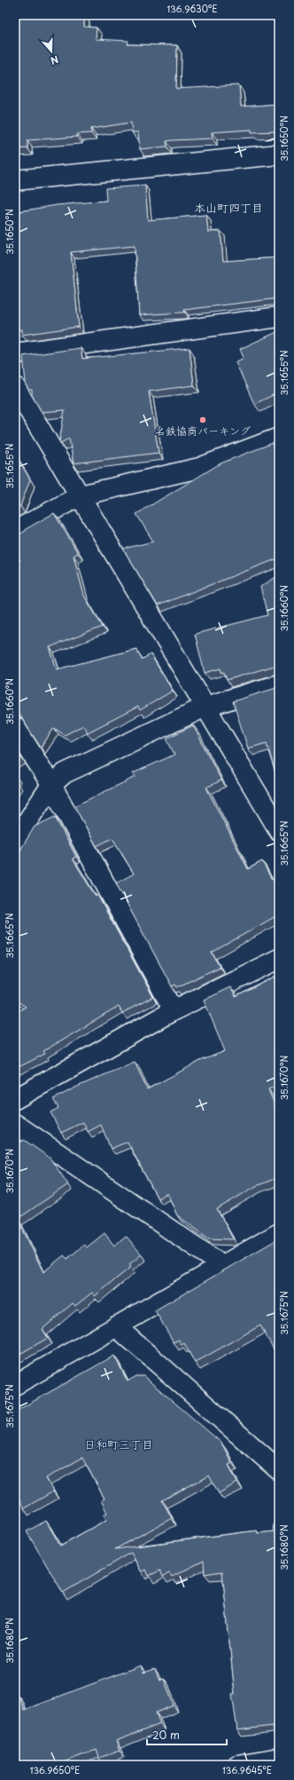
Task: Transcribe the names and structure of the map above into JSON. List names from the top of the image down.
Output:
{
  "districts": ["本山町四丁目", "日和町三丁目"],
  "places": ["名鉄協商パーキング"],
  "scale_bar": "20 m",
  "north": "bottom",
  "coordinates": [
    "136.9630°E",
    "35.1650°N",
    "35.1655°N",
    "35.1660°N",
    "35.1665°N",
    "35.1670°N",
    "35.1675°N",
    "35.1680°N",
    "136.9650°E",
    "136.9645°E"
  ]
}
